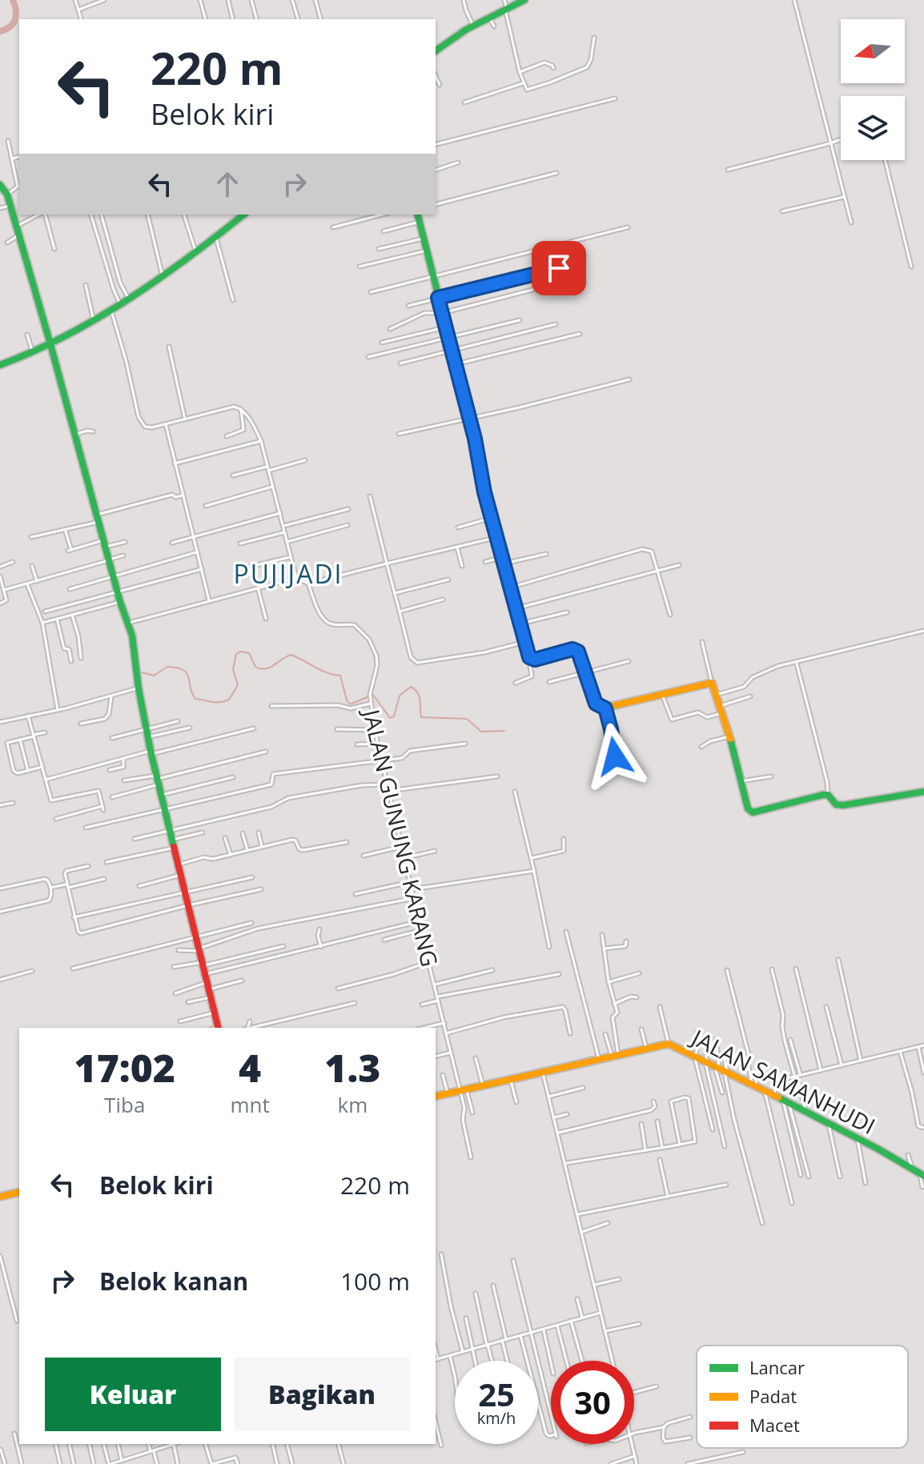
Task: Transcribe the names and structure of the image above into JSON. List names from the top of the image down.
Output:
{
  "streets": {
    "street": ["JALAN GUNUNG KARANG", "JALAN SAMANHUDI"]
  },
  "crossings": [
    ["JALAN GUNUNG KARANG", "JALAN SAMANHUDI"]
  ],
  "districts": ["PUJIJADI"],
  "legend": ["Lancar", "Padat", "Macet"],
  "north": "left",
  "page": {
    "turn": ["220 m", "Belok kiri"],
    "eta": [
      "17:02",
      "Tiba",
      "4",
      "mnt",
      "1.3",
      "km"
    ],
    "list": [
      {
        "name": "Belok kiri",
        "value": "220 m"
      },
      {
        "name": "Belok kanan",
        "value": "100 m"
      }
    ],
    "buttons": ["Keluar", "Bagikan"],
    "speed": "25 km/h",
    "limit": "30"
  }
}
